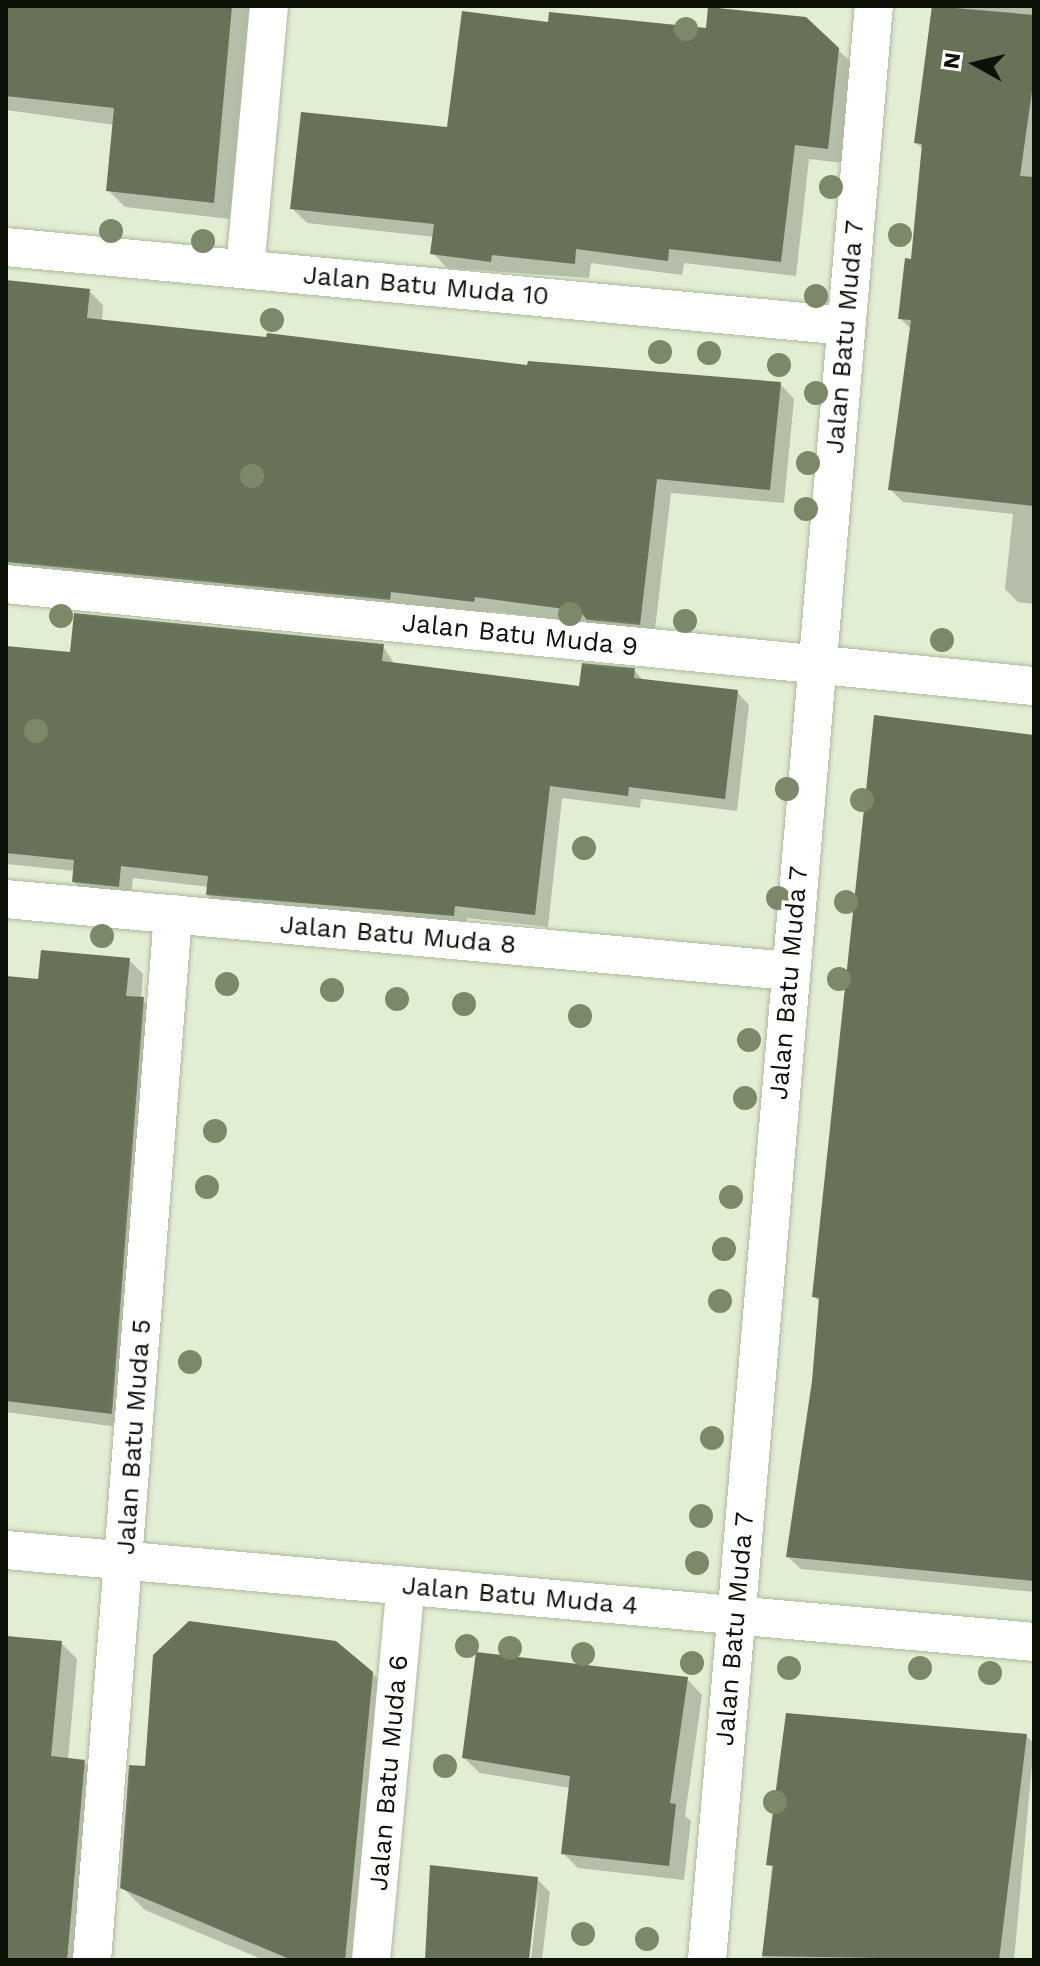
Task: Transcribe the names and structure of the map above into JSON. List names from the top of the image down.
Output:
{
  "streets": {
    "street": [
      "Jalan Batu Muda 10",
      "Jalan Batu Muda 7",
      "Jalan Batu Muda 9",
      "Jalan Batu Muda 8",
      "Jalan Batu Muda 5",
      "Jalan Batu Muda 4",
      "Jalan Batu Muda 6"
    ]
  },
  "crossings": [
    ["Jalan Batu Muda 10", "Jalan Batu Muda 7"],
    ["Jalan Batu Muda 7", "Jalan Batu Muda 9"],
    ["Jalan Batu Muda 7", "Jalan Batu Muda 8"],
    ["Jalan Batu Muda 7", "Jalan Batu Muda 4"],
    ["Jalan Batu Muda 8", "Jalan Batu Muda 5"],
    ["Jalan Batu Muda 5", "Jalan Batu Muda 4"],
    ["Jalan Batu Muda 4", "Jalan Batu Muda 6"]
  ],
  "north": "left"
}
